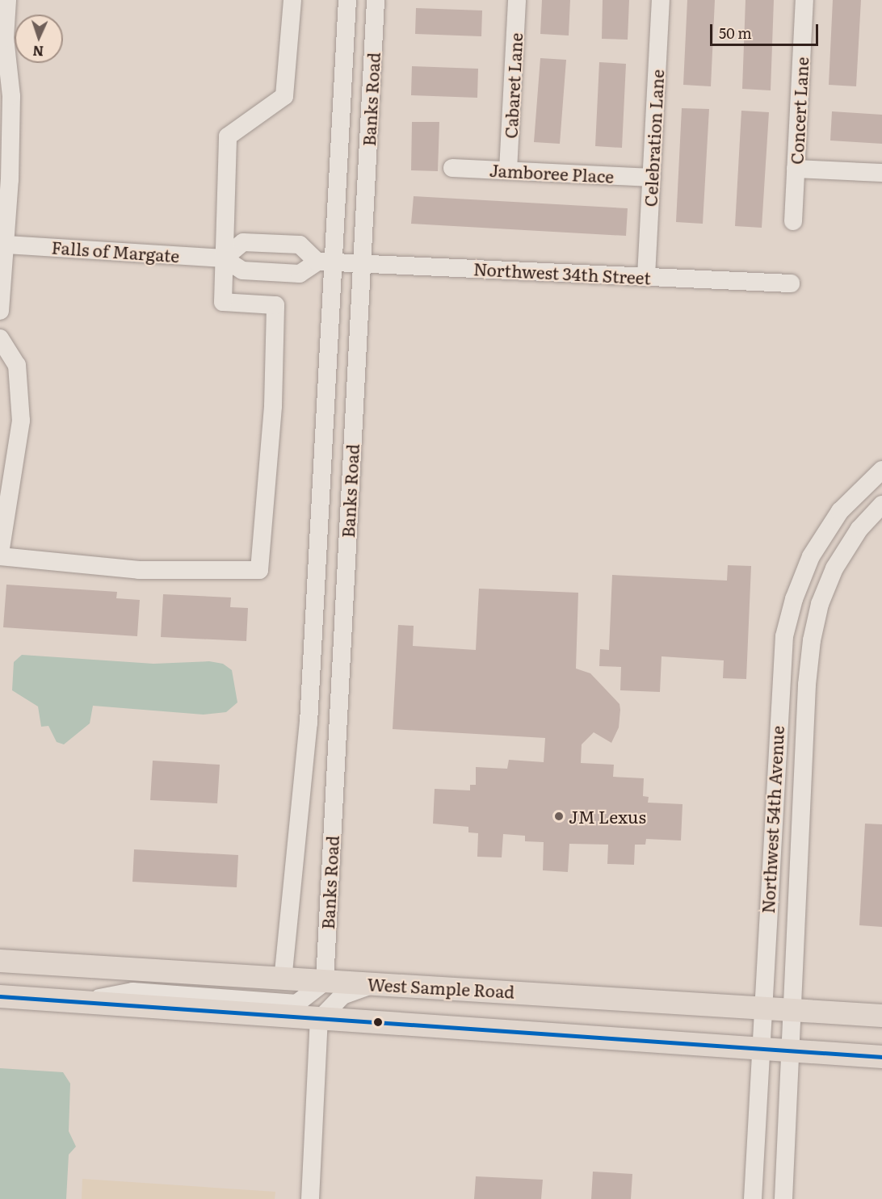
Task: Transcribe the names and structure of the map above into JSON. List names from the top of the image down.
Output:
{
  "streets": {
    "main road": ["West Sample Road"],
    "street": [
      "Cabaret Lane",
      "Banks Road",
      "Concert Lane",
      "Celebration Lane",
      "Jamboree Place",
      "Falls of Margate",
      "Northwest 34th Street",
      "Northwest 54th Avenue"
    ]
  },
  "crossings": [
    ["Cabaret Lane", "Jamboree Place"],
    ["Banks Road", "Falls of Margate"],
    ["Banks Road", "Northwest 34th Street"],
    ["Banks Road", "West Sample Road"],
    ["Celebration Lane", "Jamboree Place"],
    ["Celebration Lane", "Northwest 34th Street"],
    ["Falls of Margate", "Northwest 34th Street"],
    ["Northwest 54th Avenue", "West Sample Road"]
  ],
  "places": ["JM Lexus"],
  "scale_bar": "50 m",
  "north": "bottom"
}
